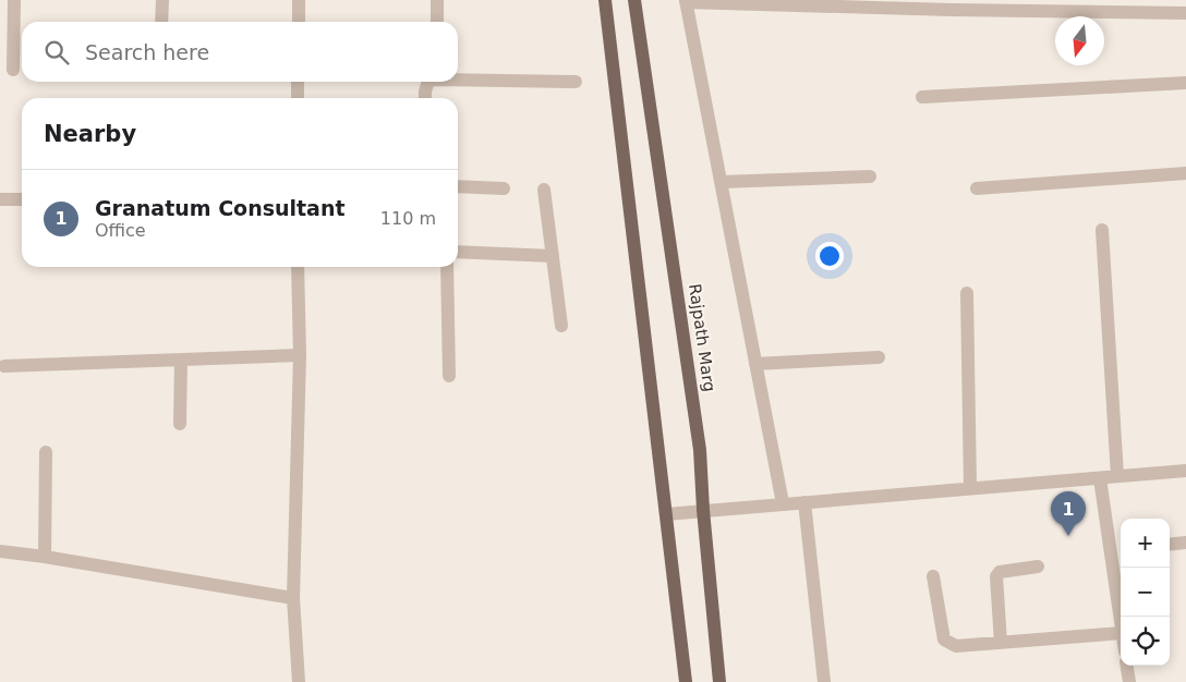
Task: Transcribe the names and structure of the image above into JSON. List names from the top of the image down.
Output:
{
  "streets": {
    "main road": ["Rajpath Marg"]
  },
  "north": "bottom",
  "page": {
    "search": "Search here",
    "heading": "Nearby",
    "list": [
      {
        "mark": "1",
        "name": "Granatum Consultant",
        "note": "Office",
        "value": "110 m"
      }
    ],
    "pins": "1",
    "map_buttons": ["+", "−"]
  }
}
